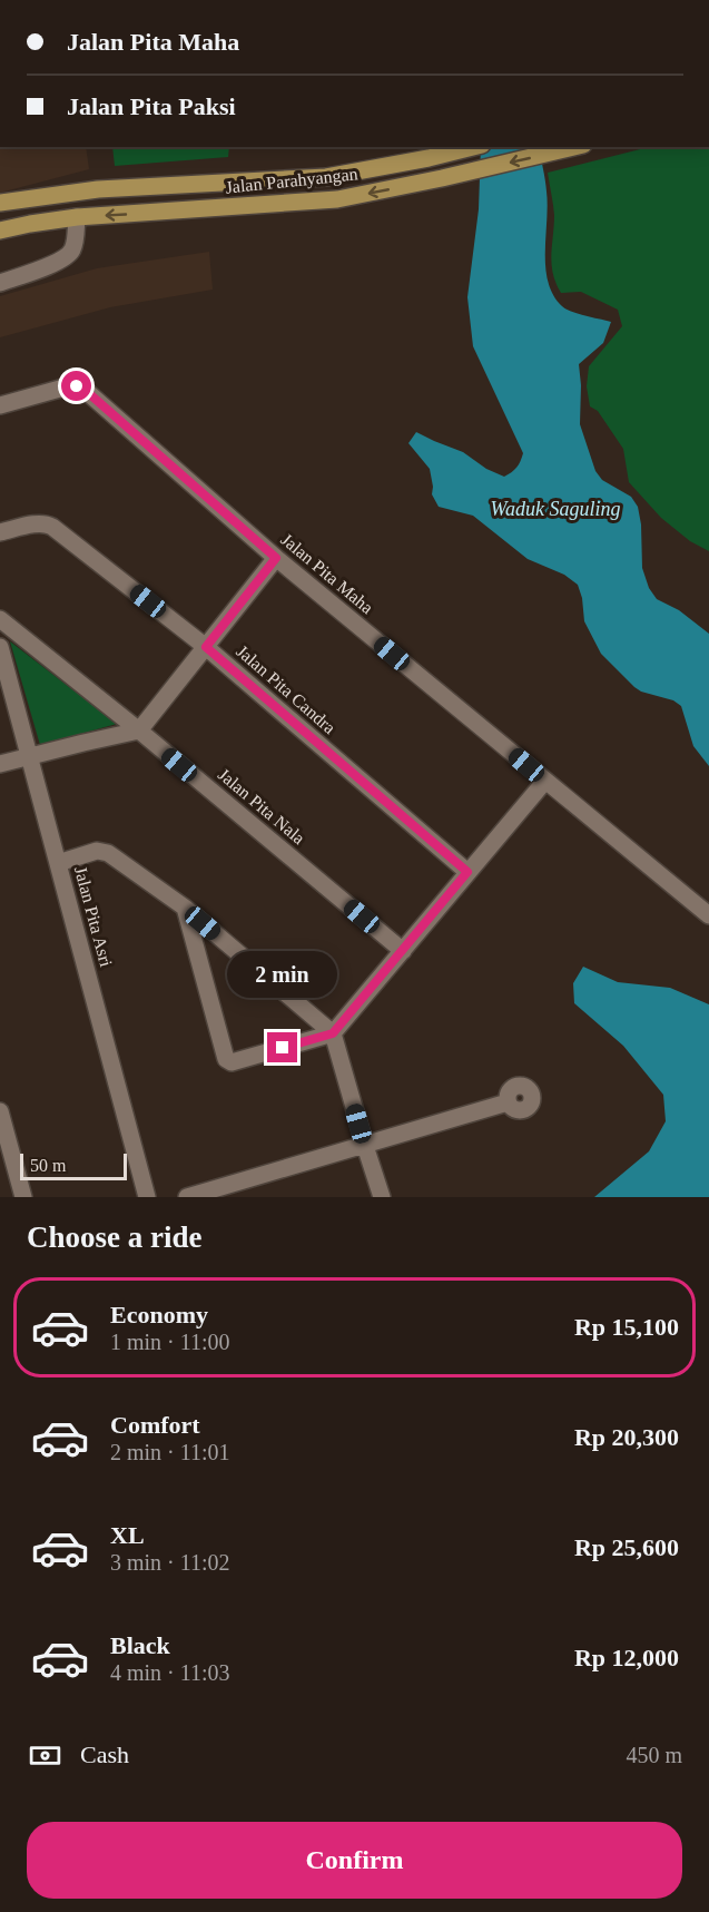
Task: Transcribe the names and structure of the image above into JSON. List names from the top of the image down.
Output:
{
  "streets": {
    "main road": ["Jalan Parahyangan"],
    "street": [
      "Jalan Pita Maha",
      "Jalan Pita Candra",
      "Jalan Pita Nala",
      "Jalan Pita Asri"
    ]
  },
  "water": ["Waduk Saguling"],
  "scale_bar": "50 m",
  "page": {
    "banner": ["Jalan Pita Maha", "Jalan Pita Paksi"],
    "bubble": "2 min",
    "scale": "50 m",
    "heading": "Choose a ride",
    "list": [
      {
        "name": "Economy",
        "note": "1 min · 11:00",
        "value": "Rp 15,100"
      },
      {
        "name": "Comfort",
        "note": "2 min · 11:01",
        "value": "Rp 20,300"
      },
      {
        "name": "XL",
        "note": "3 min · 11:02",
        "value": "Rp 25,600"
      },
      {
        "name": "Black",
        "note": "4 min · 11:03",
        "value": "Rp 12,000"
      }
    ],
    "pay": ["Cash", "450 m"],
    "buttons": "Confirm"
  }
}
